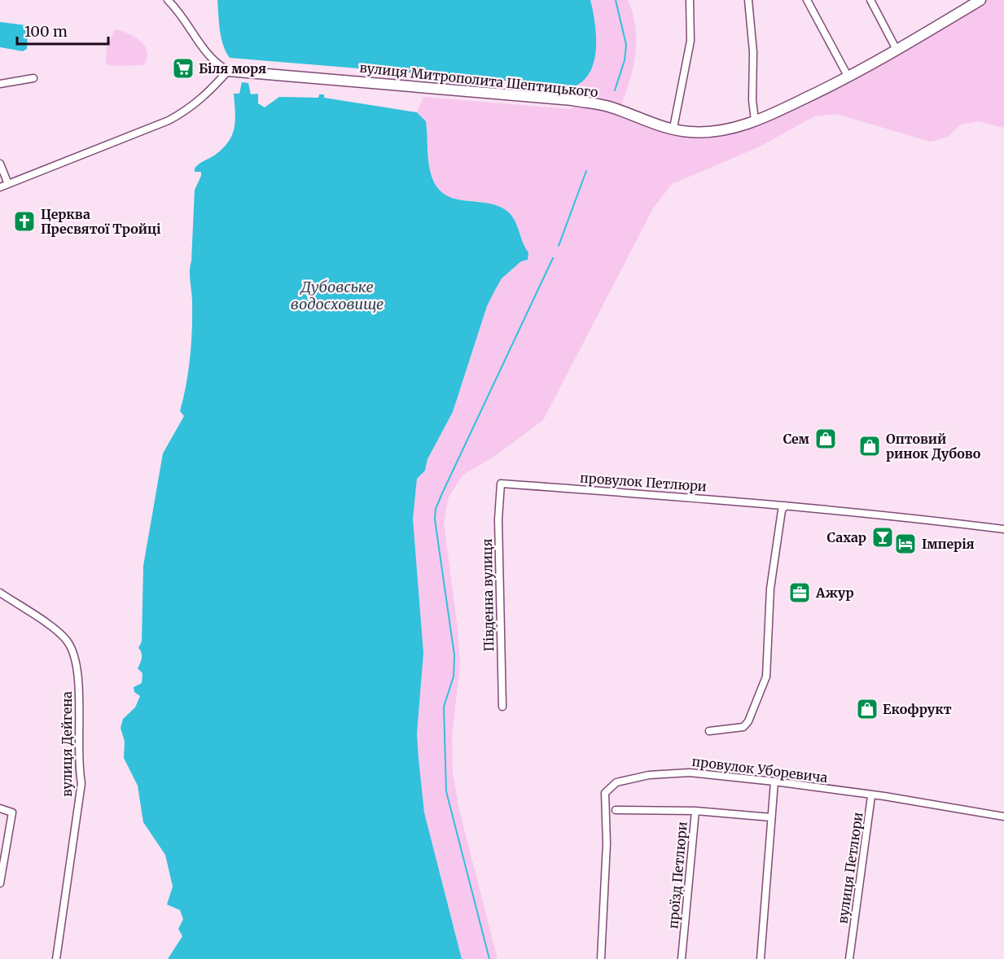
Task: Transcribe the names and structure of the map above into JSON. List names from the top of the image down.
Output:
{
  "streets": {
    "street": [
      "вулиця Митрополита Шептицького",
      "провулок Петлюри",
      "Південна вулиця",
      "вулиця Дейгена",
      "провулок Уборевича",
      "вулиця Петлюри",
      "проїзд Петлюри"
    ]
  },
  "crossings": [
    ["провулок Петлюри", "Південна вулиця"],
    ["провулок Уборевича", "вулиця Петлюри"]
  ],
  "water": ["Дубовське водосховище"],
  "places": {
    "supermarket": ["Біля моря"],
    "church": ["Церква Пресвятої Тройці"],
    "shop": ["Сем", "Оптовий ринок Дубово", "Екофрукт"],
    "bar": ["Сахар"],
    "hotel": ["Імперія"],
    "office": ["Ажур"]
  },
  "scale_bar": "100 m"
}
